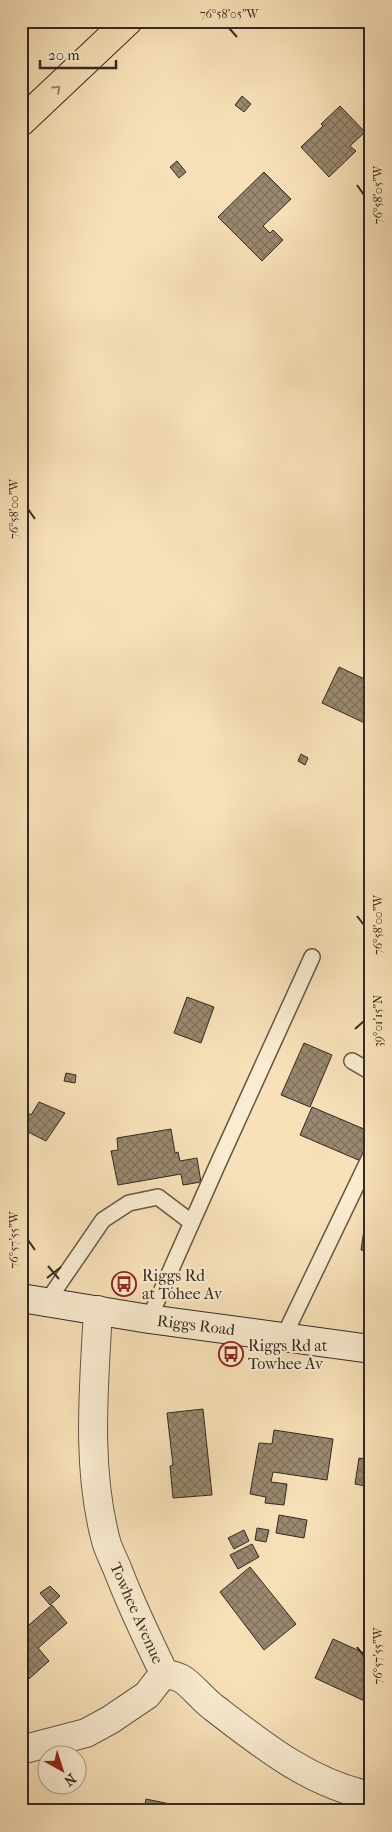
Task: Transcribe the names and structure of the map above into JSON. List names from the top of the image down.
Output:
{
  "streets": {
    "street": ["Riggs Road", "Towhee Avenue"]
  },
  "crossings": [
    ["Riggs Road", "Towhee Avenue"]
  ],
  "places": {
    "bus stop": ["Riggs Rd at Tohee Av", "Riggs Rd at Towhee Av"]
  },
  "scale_bar": "20 m",
  "north": "bottom right",
  "coordinates": [
    "76°58'05\"W",
    "76°58'00\"W",
    "39°01'15\"N",
    "76°57'55\"W"
  ]
}
